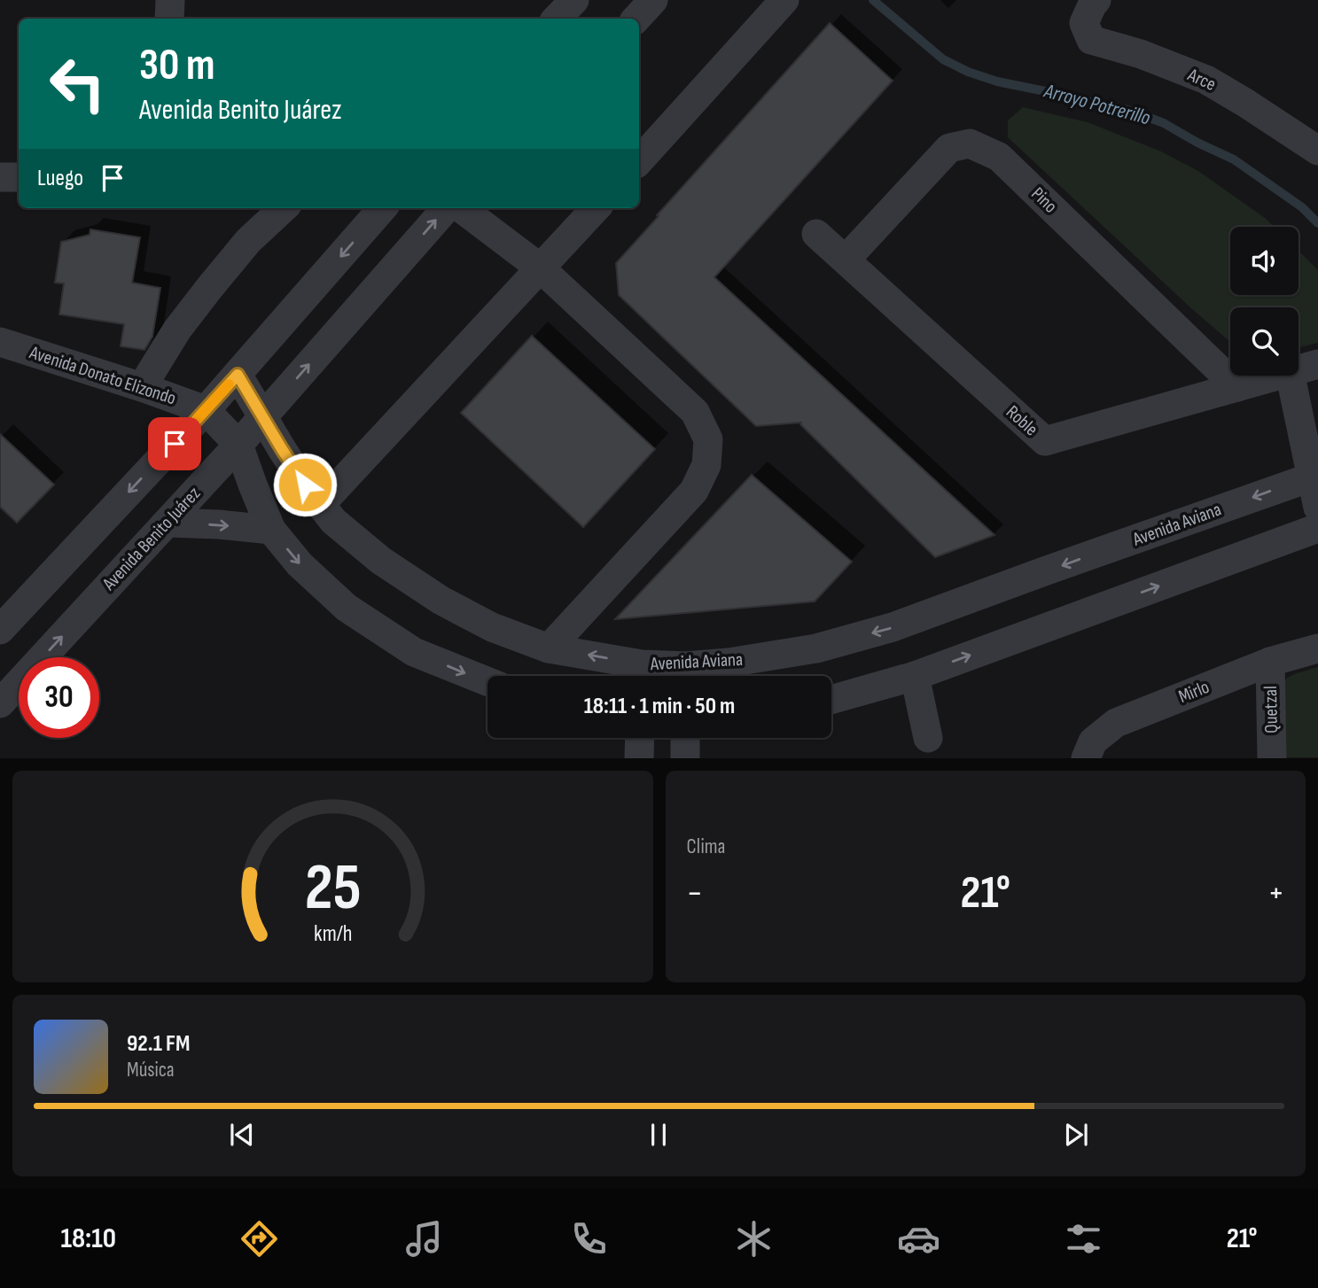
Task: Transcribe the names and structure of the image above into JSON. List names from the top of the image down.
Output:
{
  "streets": {
    "street": [
      "Arce",
      "Pino",
      "Avenida Donato Elizondo",
      "Roble",
      "Avenida Aviana",
      "Avenida Benito Juárez",
      "Mirlo",
      "Quetzal"
    ]
  },
  "crossings": [
    ["Pino", "Roble"],
    ["Avenida Aviana", "Avenida Benito Juárez"],
    ["Mirlo", "Quetzal"]
  ],
  "water": ["Arroyo Potrerillo"],
  "page": {
    "turn": ["30 m", "Avenida Benito Juárez"],
    "then": "Luego",
    "limit": "30",
    "trip": "18:11 · 1 min · 50 m",
    "tile": "Clima",
    "heat": ["−", "21°", "+"],
    "song": ["92.1 FM", "Música"],
    "tabs": ["18:10", "21°"],
    "gauge": ["25", "km/h"]
  }
}
